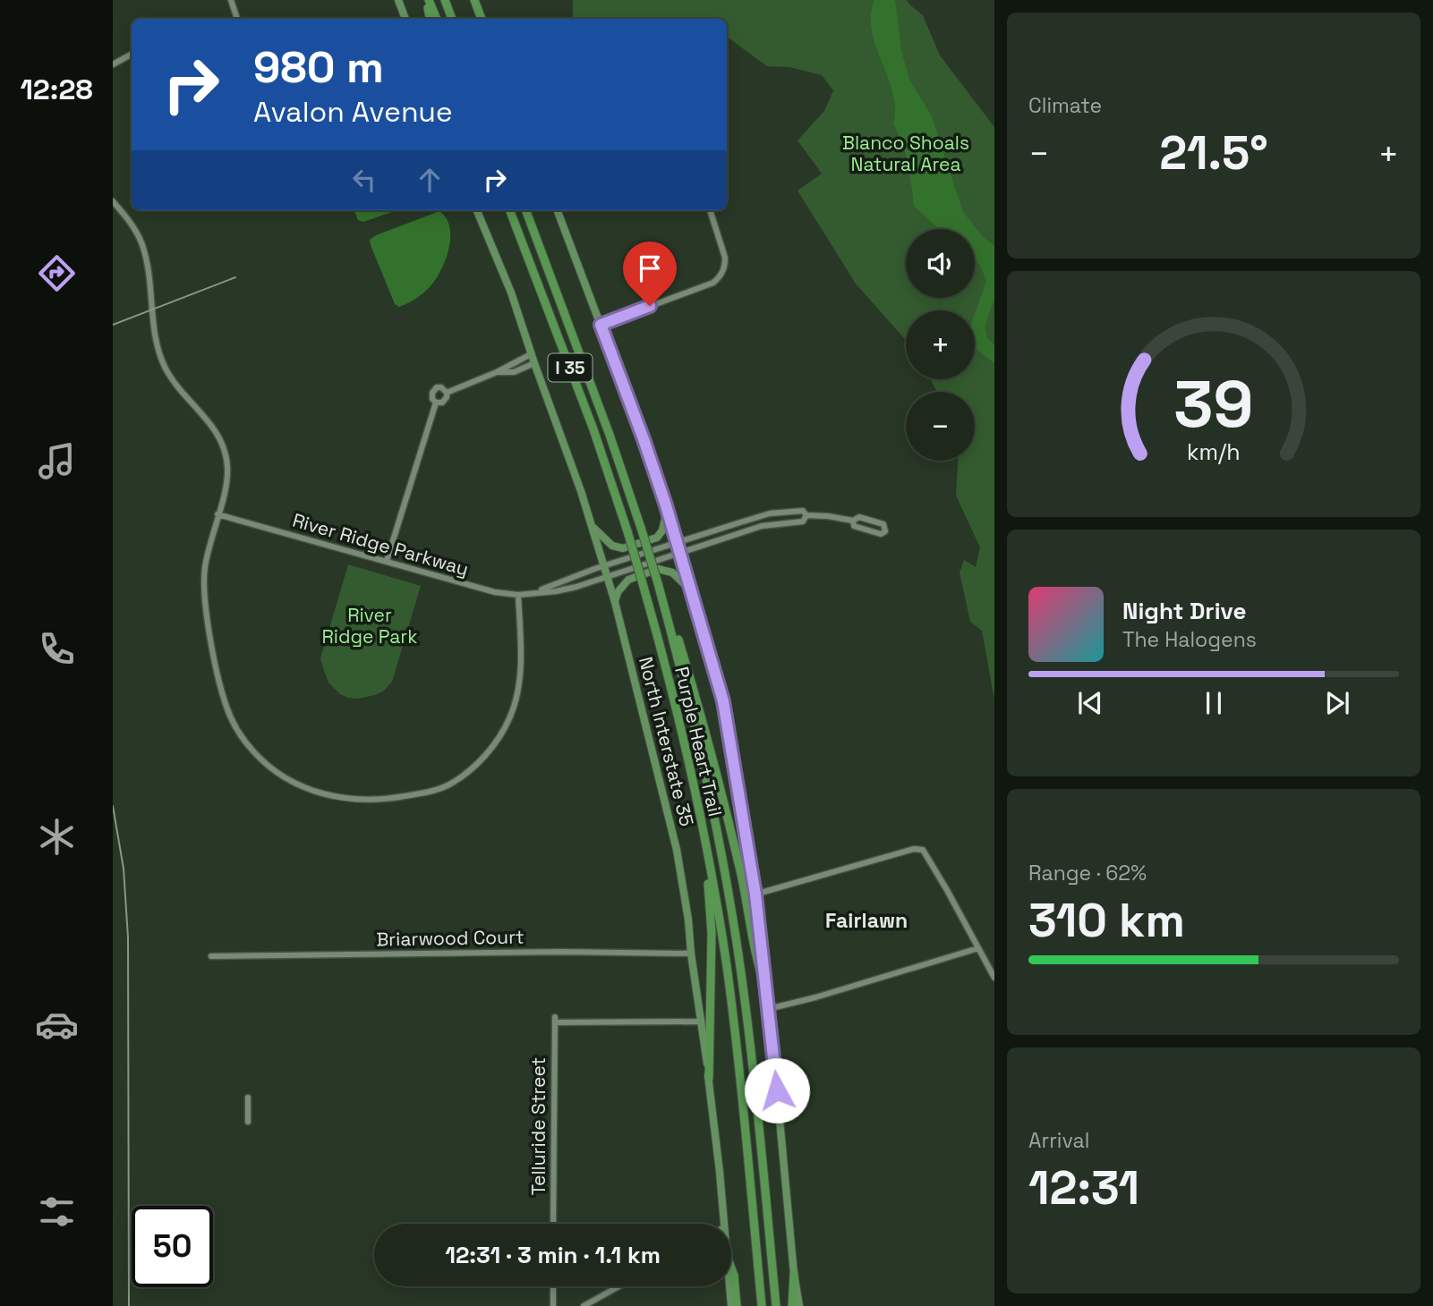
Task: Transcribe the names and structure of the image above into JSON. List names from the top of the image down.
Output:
{
  "streets": {
    "highway": ["I 35", "Purple Heart Trail"],
    "main road": ["North Interstate 35"],
    "street": ["River Ridge Parkway", "Briarwood Court", "Telluride Street"]
  },
  "crossings": [
    ["River Ridge Parkway", "North Interstate 35"],
    ["North Interstate 35", "Briarwood Court"],
    ["North Interstate 35", "Telluride Street"]
  ],
  "districts": ["Fairlawn"],
  "parks": ["Blanco Shoals Natural Area", "River Ridge Park"],
  "page": {
    "tabs": "12:28",
    "tile": [
      "Climate",
      ["Range · 62%", "310 km"],
      ["Arrival", "12:31"]
    ],
    "turn": ["980 m", "Avalon Avenue"],
    "heat": ["−", "21.5°", "+"],
    "map_buttons": ["+", "−"],
    "song": ["Night Drive", "The Halogens"],
    "limit": "50",
    "trip": "12:31 · 3 min · 1.1 km",
    "gauge": ["39", "km/h"]
  }
}
